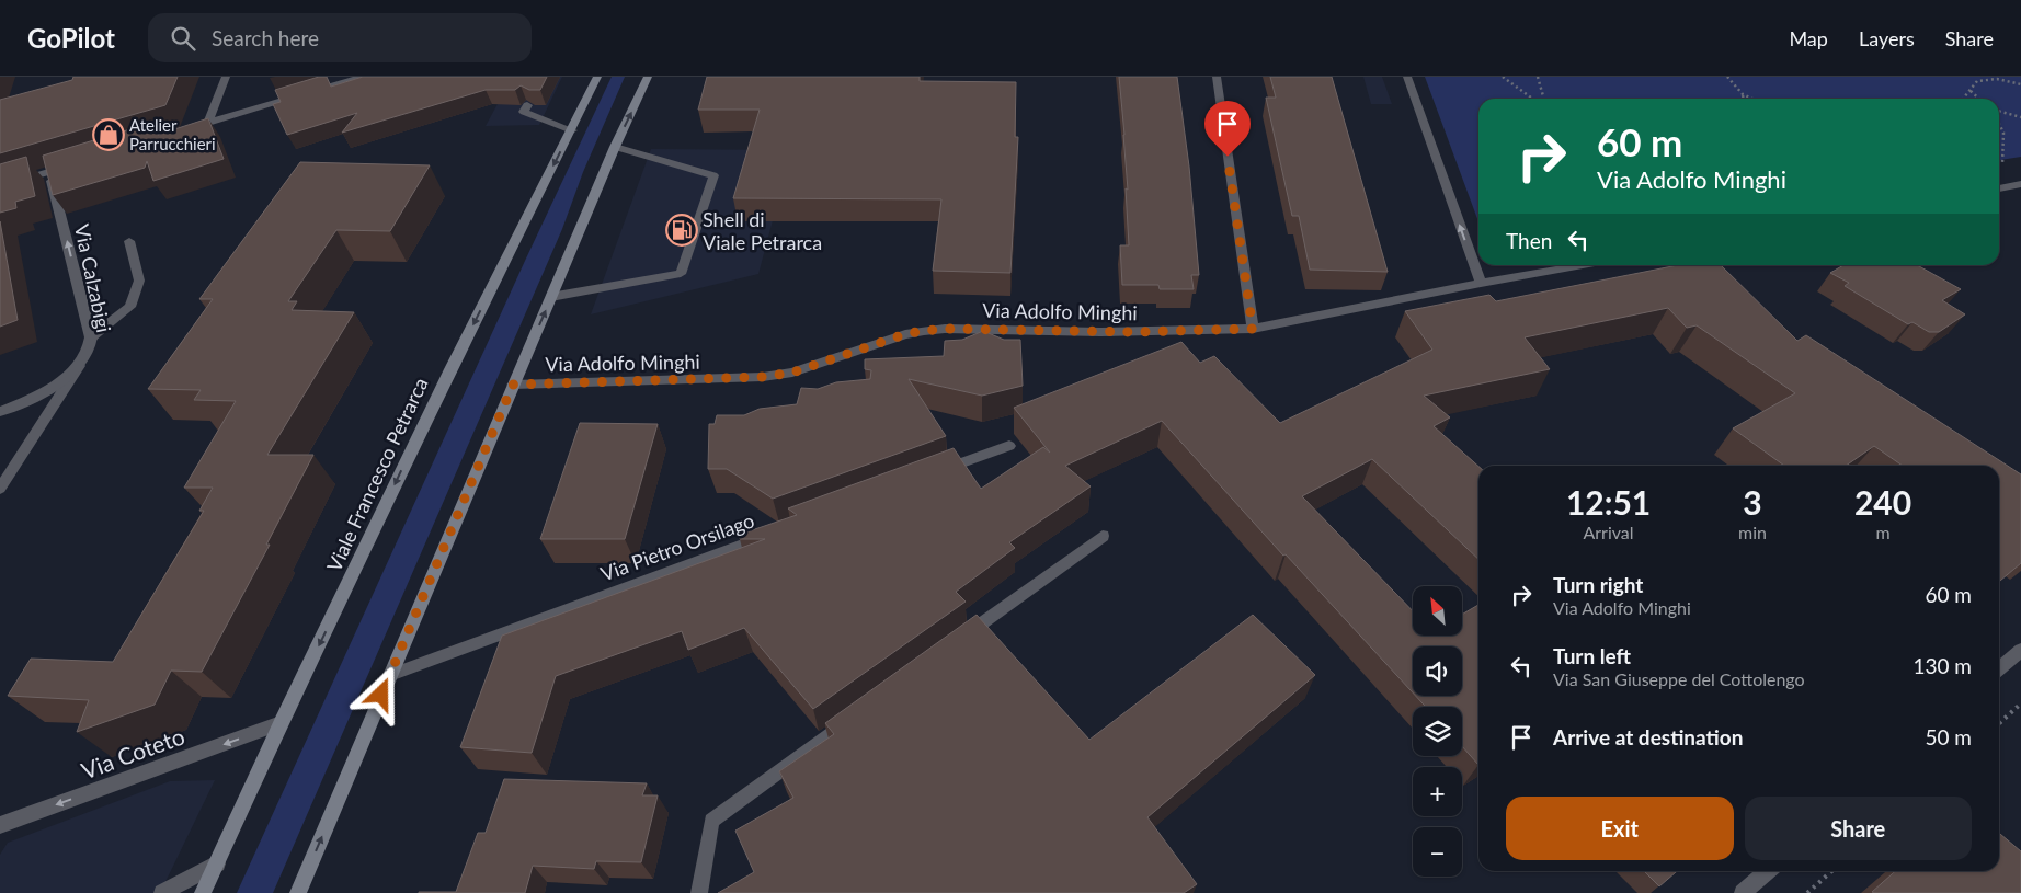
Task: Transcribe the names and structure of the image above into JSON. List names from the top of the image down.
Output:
{
  "streets": {
    "main road": ["Viale Francesco Petrarca"],
    "street": [
      "Via Calzabigi",
      "Via Adolfo Minghi",
      "Via Pietro Orsilago",
      "Via Coteto"
    ]
  },
  "crossings": [
    ["Viale Francesco Petrarca", "Via Coteto"]
  ],
  "one_way": ["Via Calzabigi", "Via Coteto"],
  "places": {
    "shop": ["Atelier Parrucchieri"],
    "fuel station": ["Shell di Viale Petrarca"]
  },
  "north": "top left",
  "page": {
    "header": "GoPilot",
    "search": "Search here",
    "nav": ["Map", "Layers", "Share"],
    "turn": ["60 m", "Via Adolfo Minghi"],
    "then": "Then",
    "eta": [
      "12:51",
      "Arrival",
      "3",
      "min",
      "240",
      "m"
    ],
    "list": [
      {
        "name": "Turn right",
        "note": "Via Adolfo Minghi",
        "value": "60 m"
      },
      {
        "name": "Turn left",
        "note": "Via San Giuseppe del Cottolengo",
        "value": "130 m"
      },
      {
        "name": "Arrive at destination",
        "value": "50 m"
      }
    ],
    "map_buttons": ["+", "−"],
    "buttons": ["Exit", "Share"]
  }
}
